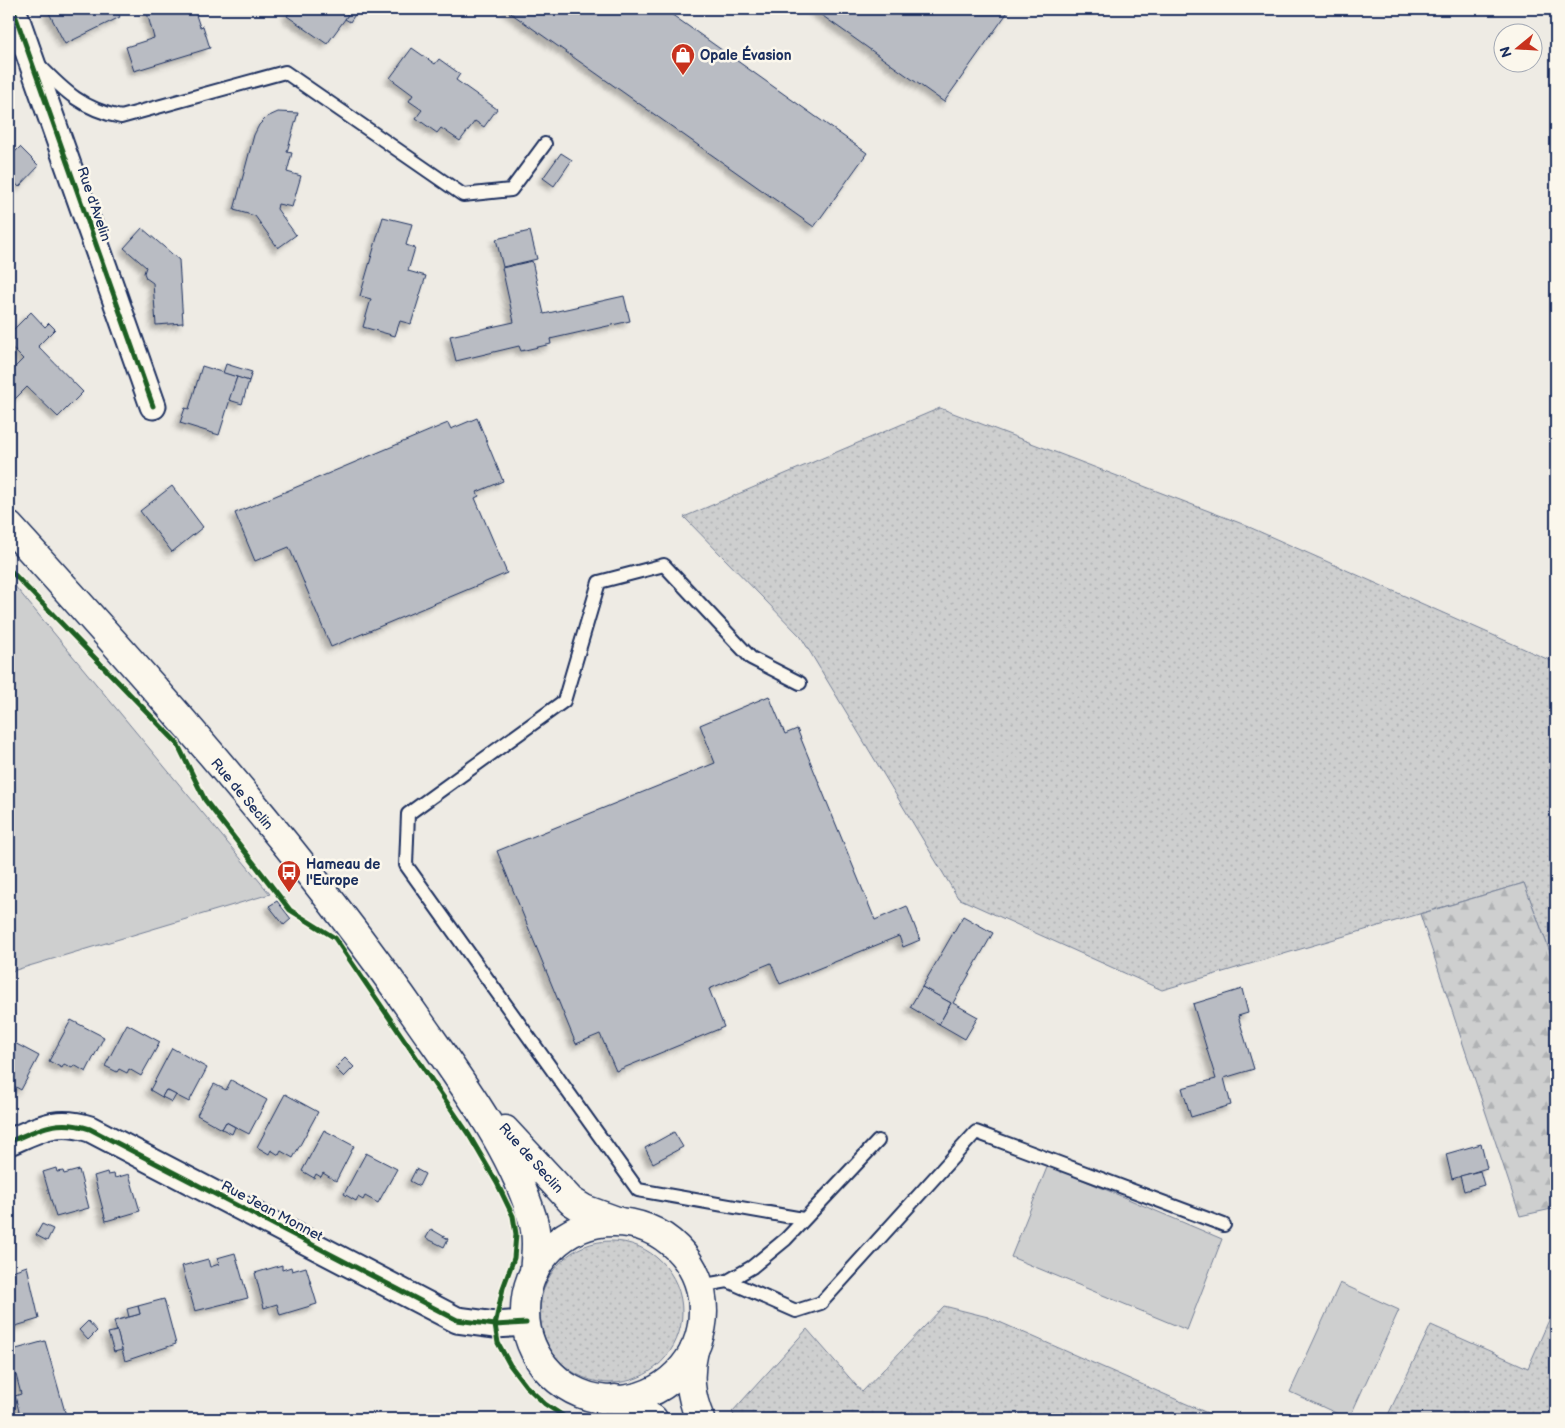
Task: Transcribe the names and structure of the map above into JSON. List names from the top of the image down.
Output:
{
  "streets": {
    "main road": ["Rue de Seclin"],
    "street": ["Rue d'Avelin", "Rue Jean Monnet"]
  },
  "crossings": [
    ["Rue de Seclin", "Rue Jean Monnet"]
  ],
  "places": {
    "shop": ["Opale Évasion"],
    "bus stop": ["Hameau de l'Europe"]
  },
  "north": "left"
}
